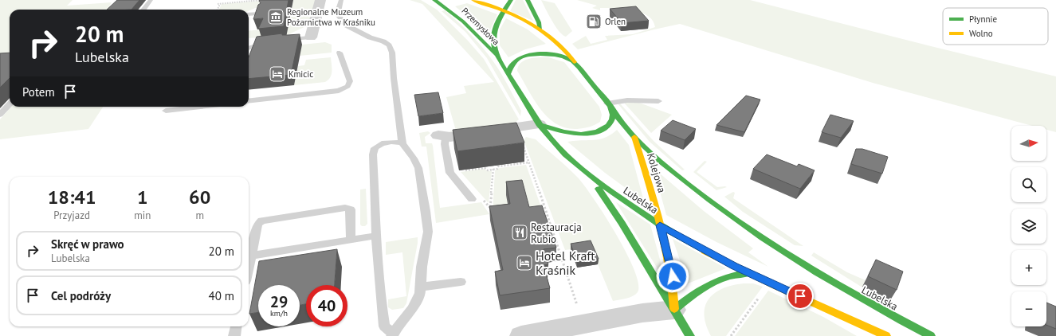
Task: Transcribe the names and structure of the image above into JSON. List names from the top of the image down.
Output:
{
  "streets": {
    "main road": ["Przemysłowa", "Kolejowa", "Lubelska"]
  },
  "crossings": [
    ["Kolejowa", "Lubelska"]
  ],
  "places": {
    "museum": ["Regionalne Muzeum Pożarnictwa w Kraśniku"],
    "fuel station": ["Orlen"],
    "hotel": ["Kmicic", "Hotel Kraft Kraśnik"],
    "restaurant": ["Restauracja Rubio"]
  },
  "legend": ["Płynnie", "Wolno"],
  "north": "right",
  "page": {
    "turn": ["20 m", "Lubelska"],
    "then": "Potem",
    "map_buttons": ["+", "−"],
    "eta": [
      "18:41",
      "Przyjazd",
      "1",
      "min",
      "60",
      "m"
    ],
    "list": [
      {
        "name": "Skręć w prawo",
        "note": "Lubelska",
        "value": "20 m"
      },
      {
        "name": "Cel podróży",
        "value": "40 m"
      }
    ],
    "speed": "29 km/h",
    "limit": "40"
  }
}
